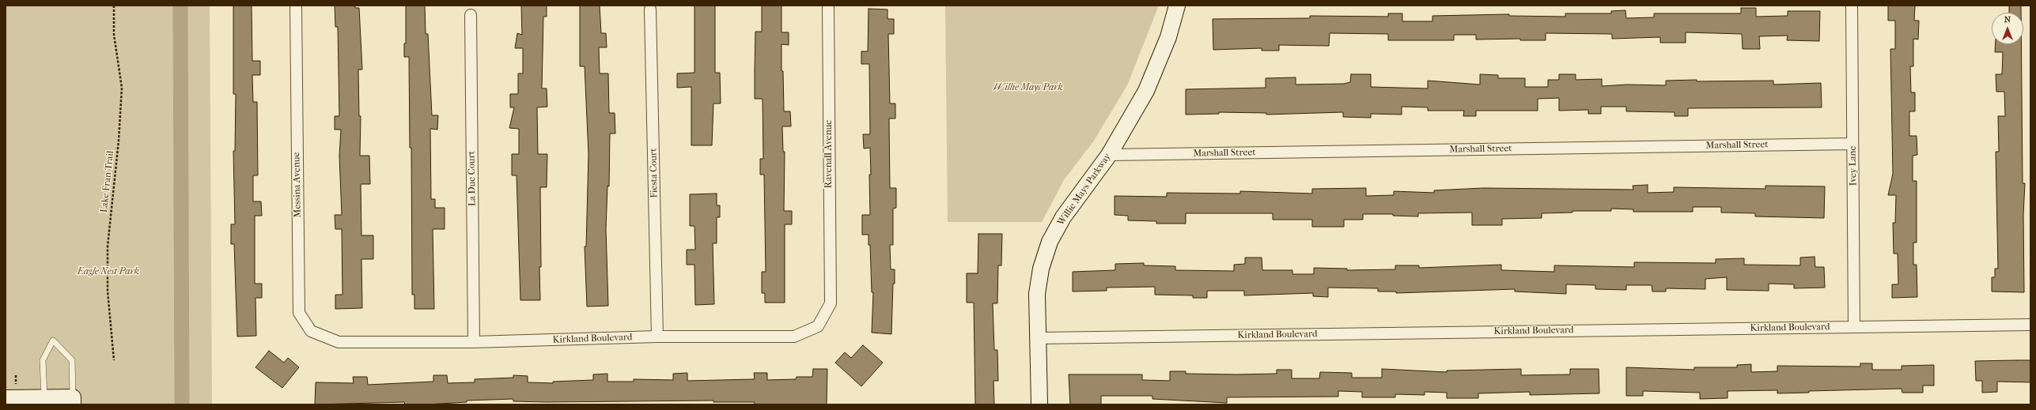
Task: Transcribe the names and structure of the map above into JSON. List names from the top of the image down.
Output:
{
  "streets": {
    "street": [
      "Marshall Street",
      "Ravenall Avenue",
      "Ivey Lane",
      "Fiesta Court",
      "La Due Court",
      "Messina Avenue",
      "Willie Mays Parkway",
      "Kirkland Boulevard"
    ],
    "path": ["Lake Fran Trail"]
  },
  "crossings": [
    ["Marshall Street", "Ivey Lane"],
    ["Marshall Street", "Willie Mays Parkway"],
    ["Ravenall Avenue", "Kirkland Boulevard"],
    ["Ivey Lane", "Kirkland Boulevard"],
    ["Fiesta Court", "Kirkland Boulevard"],
    ["La Due Court", "Kirkland Boulevard"],
    ["Messina Avenue", "Kirkland Boulevard"],
    ["Willie Mays Parkway", "Kirkland Boulevard"]
  ],
  "parks": ["Willie Mays Park", "Eagle Nest Park"],
  "north": "top"
}
